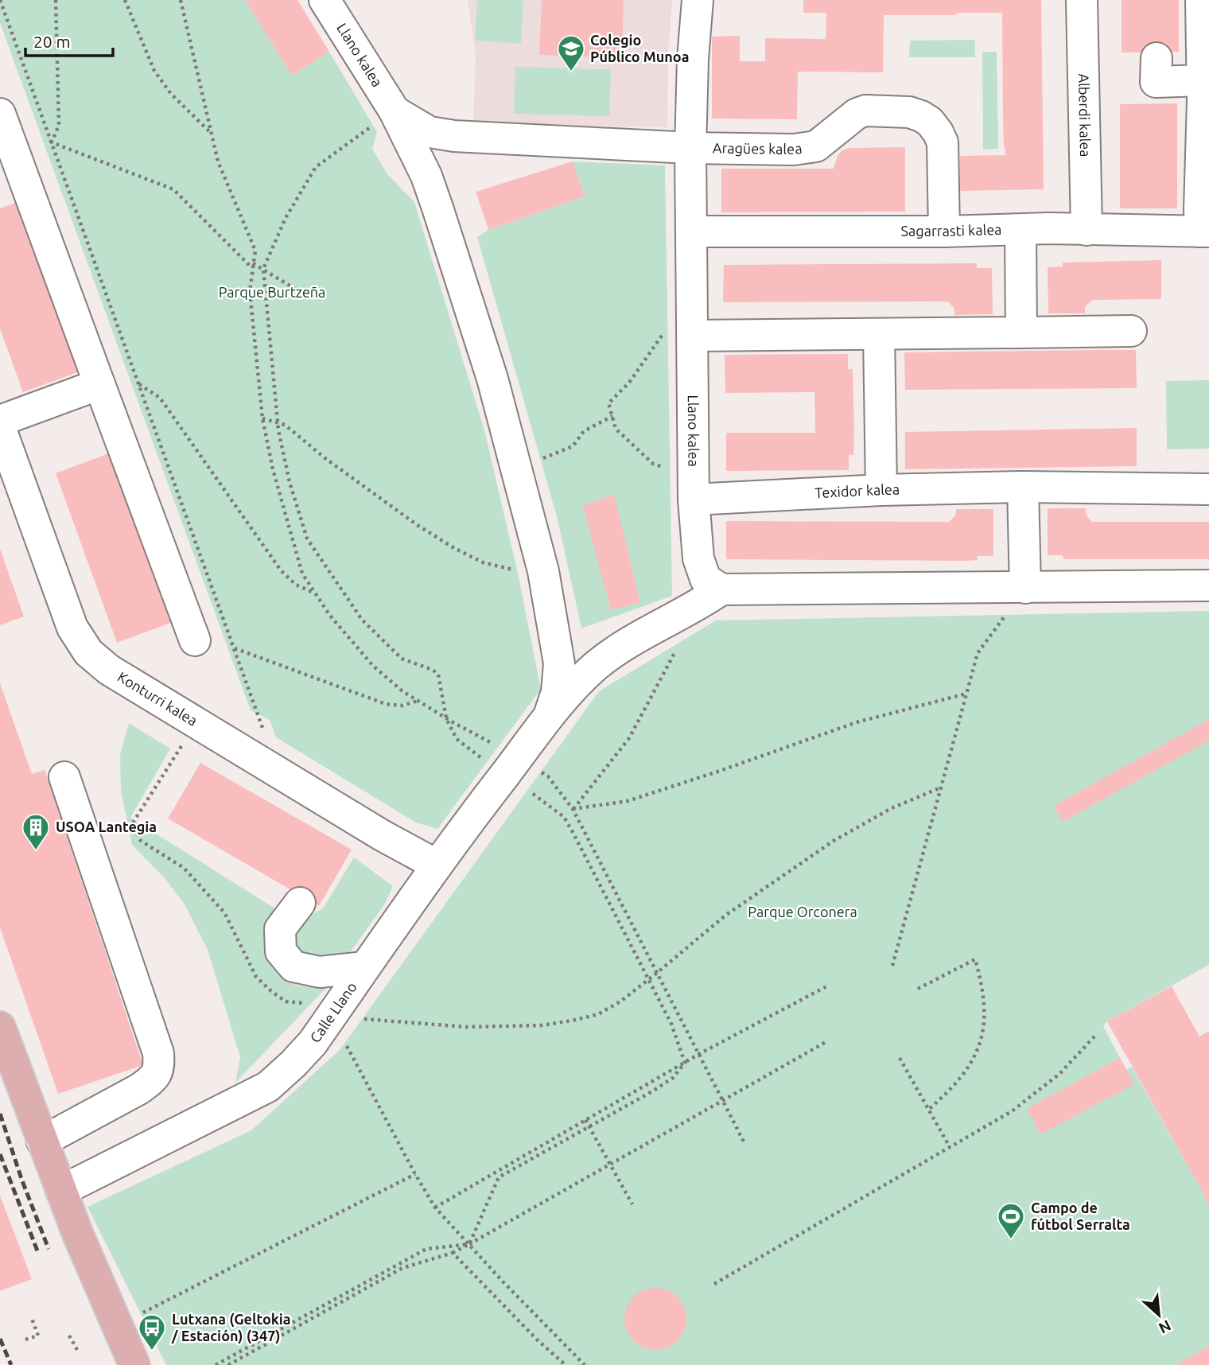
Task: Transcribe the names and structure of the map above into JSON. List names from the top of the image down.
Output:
{
  "streets": {
    "street": [
      "Llano kalea",
      "Alberdi kalea",
      "Aragües kalea",
      "Sagarrasti kalea",
      "Texidor kalea",
      "Konturri kalea",
      "Calle Llano"
    ]
  },
  "crossings": [
    ["Llano kalea", "Aragües kalea"],
    ["Llano kalea", "Sagarrasti kalea"],
    ["Llano kalea", "Texidor kalea"],
    ["Llano kalea", "Calle Llano"],
    ["Alberdi kalea", "Sagarrasti kalea"],
    ["Aragües kalea", "Sagarrasti kalea"],
    ["Konturri kalea", "Calle Llano"]
  ],
  "parks": ["Parque Burtzeña", "Parque Orconera"],
  "places": {
    "school or university": ["Colegio Público Munoa"],
    "building": ["USOA Lantegia"],
    "sports": ["Campo de fútbol Serralta"],
    "bus stop": ["Lutxana (Geltokia / Estación) (347)"]
  },
  "scale_bar": "20 m",
  "north": "bottom right"
}
